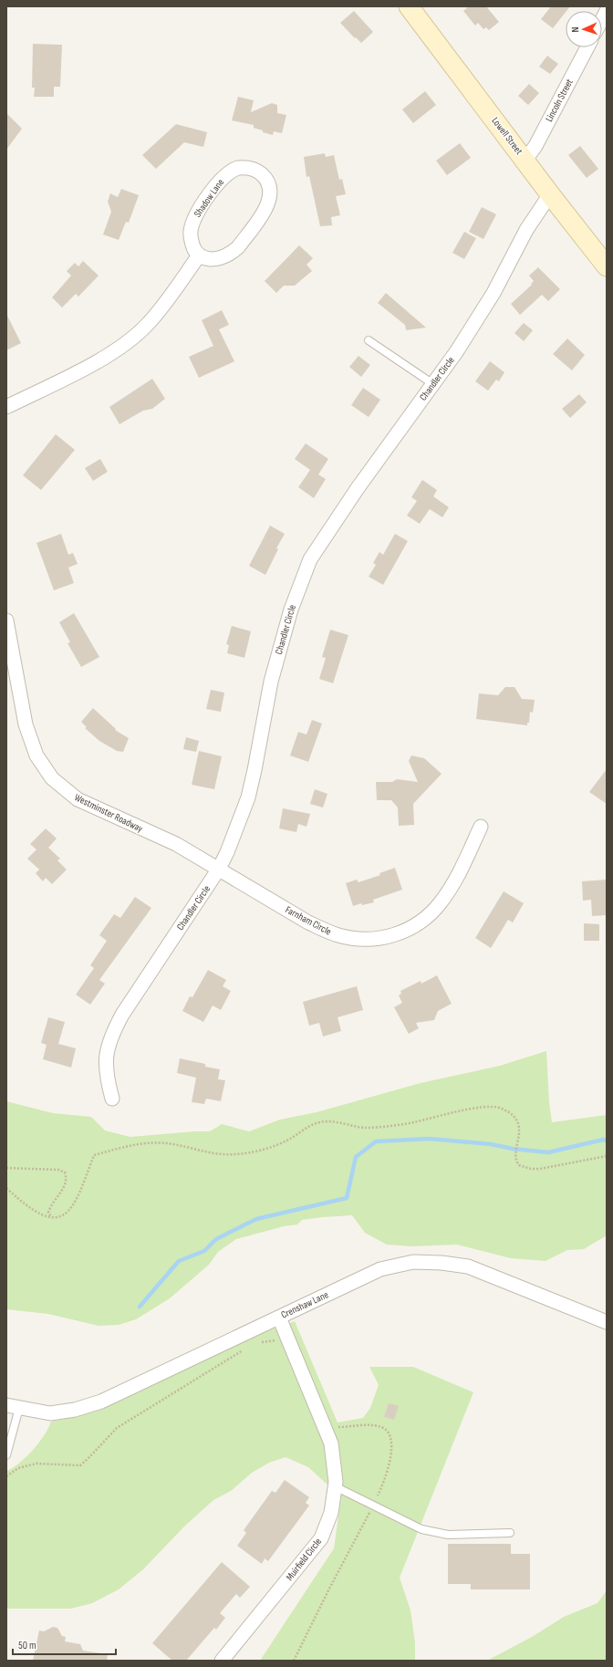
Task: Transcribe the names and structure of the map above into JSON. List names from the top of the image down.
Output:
{
  "streets": {
    "main road": ["Lowell Street"],
    "street": [
      "Lincoln Street",
      "Shadow Lane",
      "Chandler Circle",
      "Westminster Roadway",
      "Farnham Circle",
      "Crenshaw Lane",
      "Muirfield Circle"
    ]
  },
  "crossings": [
    ["Lincoln Street", "Lowell Street"],
    ["Lowell Street", "Chandler Circle"],
    ["Chandler Circle", "Westminster Roadway"],
    ["Chandler Circle", "Farnham Circle"],
    ["Westminster Roadway", "Farnham Circle"],
    ["Crenshaw Lane", "Muirfield Circle"]
  ],
  "scale_bar": "50 m",
  "north": "left"
}
